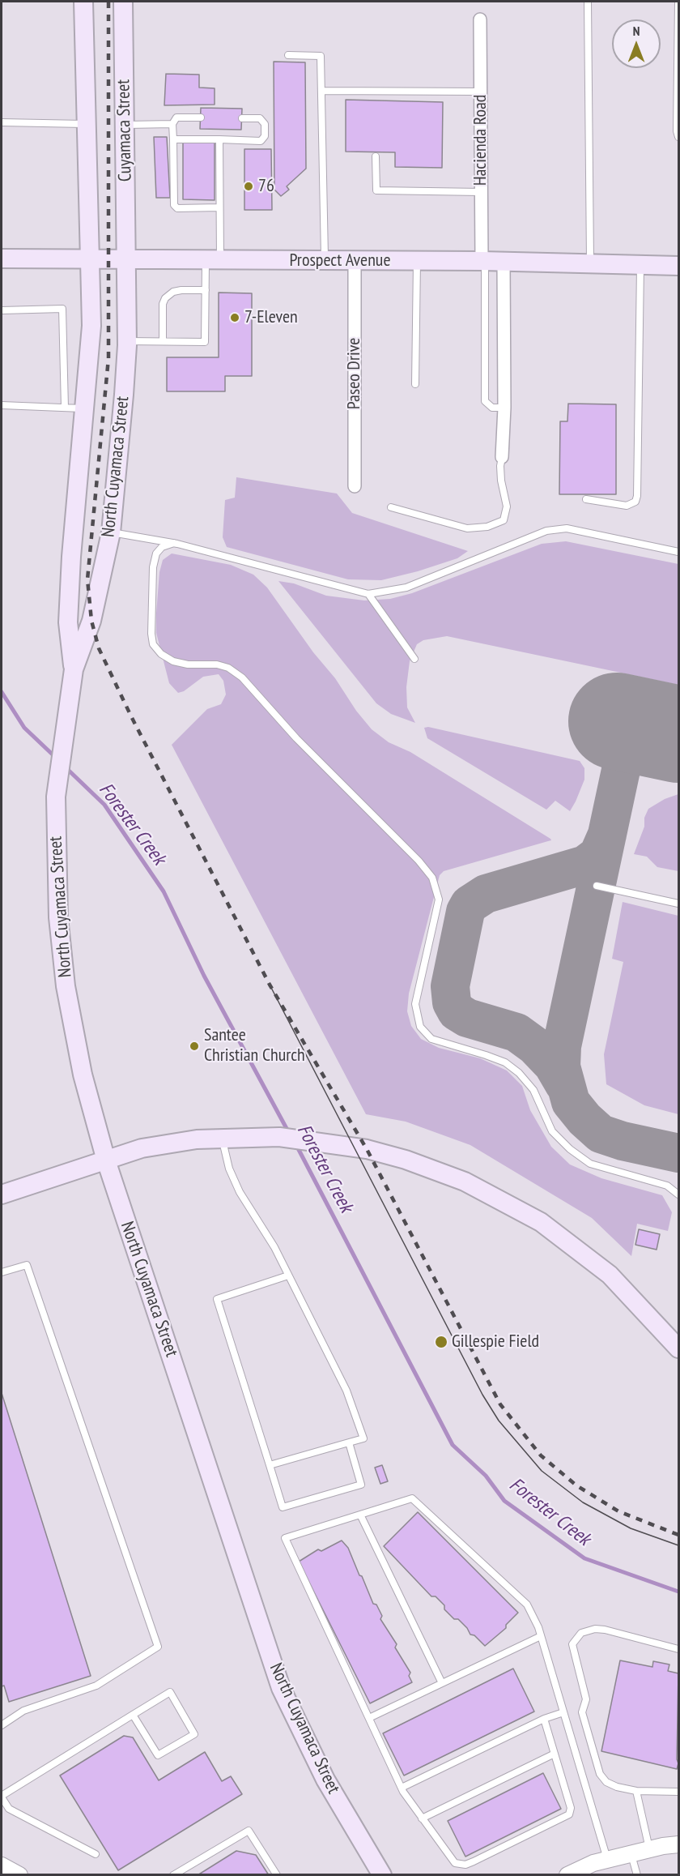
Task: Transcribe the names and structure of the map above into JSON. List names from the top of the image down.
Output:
{
  "streets": {
    "main road": ["Cuyamaca Street", "Prospect Avenue", "North Cuyamaca Street"],
    "street": ["Hacienda Road", "Paseo Drive"]
  },
  "crossings": [
    ["Cuyamaca Street", "Prospect Avenue"],
    ["Cuyamaca Street", "North Cuyamaca Street"],
    ["Hacienda Road", "Prospect Avenue"],
    ["Prospect Avenue", "Paseo Drive"],
    ["Prospect Avenue", "North Cuyamaca Street"]
  ],
  "water": ["Forester Creek"],
  "places": [
    "76",
    "7-Eleven",
    "Santee Christian Church",
    "Gillespie Field"
  ],
  "north": "top"
}
